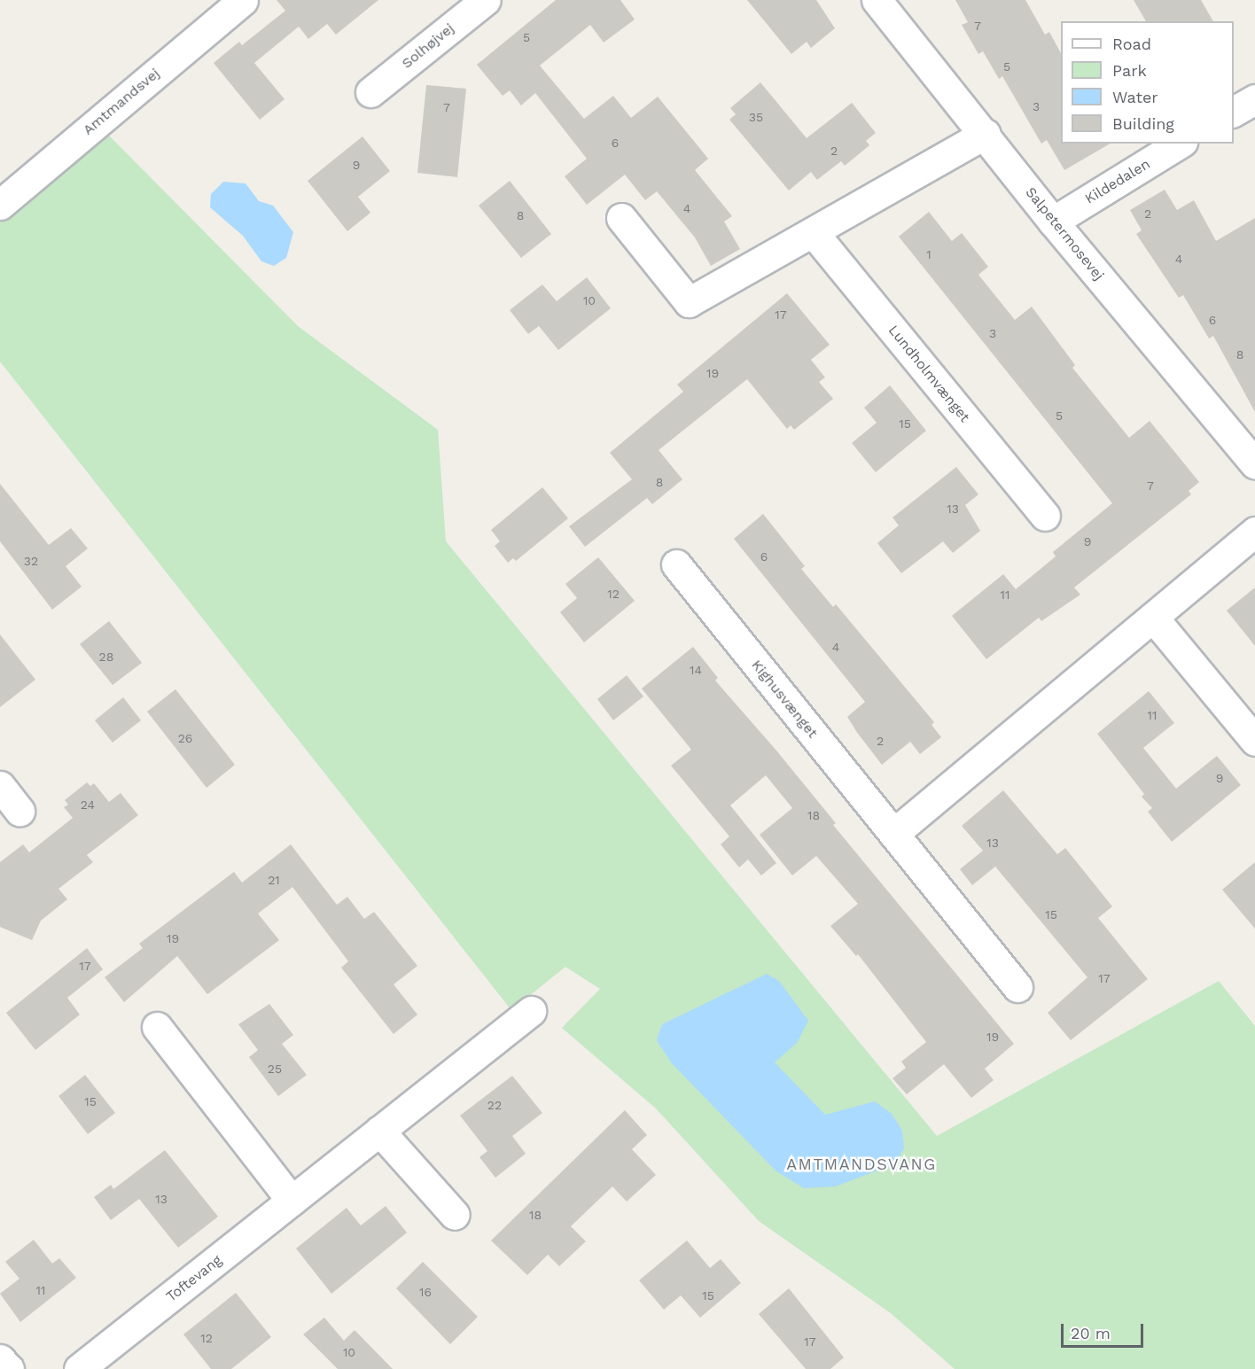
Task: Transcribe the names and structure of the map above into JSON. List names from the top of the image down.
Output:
{
  "streets": {
    "street": [
      "Solhøjvej",
      "Amtmandsvej",
      "Kildedalen",
      "Salpetermosevej",
      "Lundholmvænget",
      "Kighusvænget",
      "Toftevang"
    ]
  },
  "crossings": [
    ["Kildedalen", "Salpetermosevej"]
  ],
  "districts": ["AMTMANDSVANG"],
  "house_numbers": [
    "7",
    "5",
    "5",
    "3",
    "7",
    "35",
    "6",
    "2",
    "9",
    "4",
    "2",
    "8",
    "1",
    "4",
    "10",
    "17",
    "6",
    "3",
    "8",
    "19",
    "5",
    "15",
    "8",
    "7",
    "13",
    "9",
    "6",
    "32",
    "12",
    "11",
    "4",
    "28",
    "14",
    "11",
    "26",
    "2",
    "9",
    "24",
    "18",
    "13",
    "21",
    "15",
    "19",
    "17",
    "17",
    "19",
    "25",
    "15",
    "22",
    "13",
    "18",
    "11",
    "16",
    "15",
    "12",
    "17",
    "10"
  ],
  "legend": [
    "Road",
    "Park",
    "Water",
    "Building"
  ],
  "scale_bar": "20 m"
}
